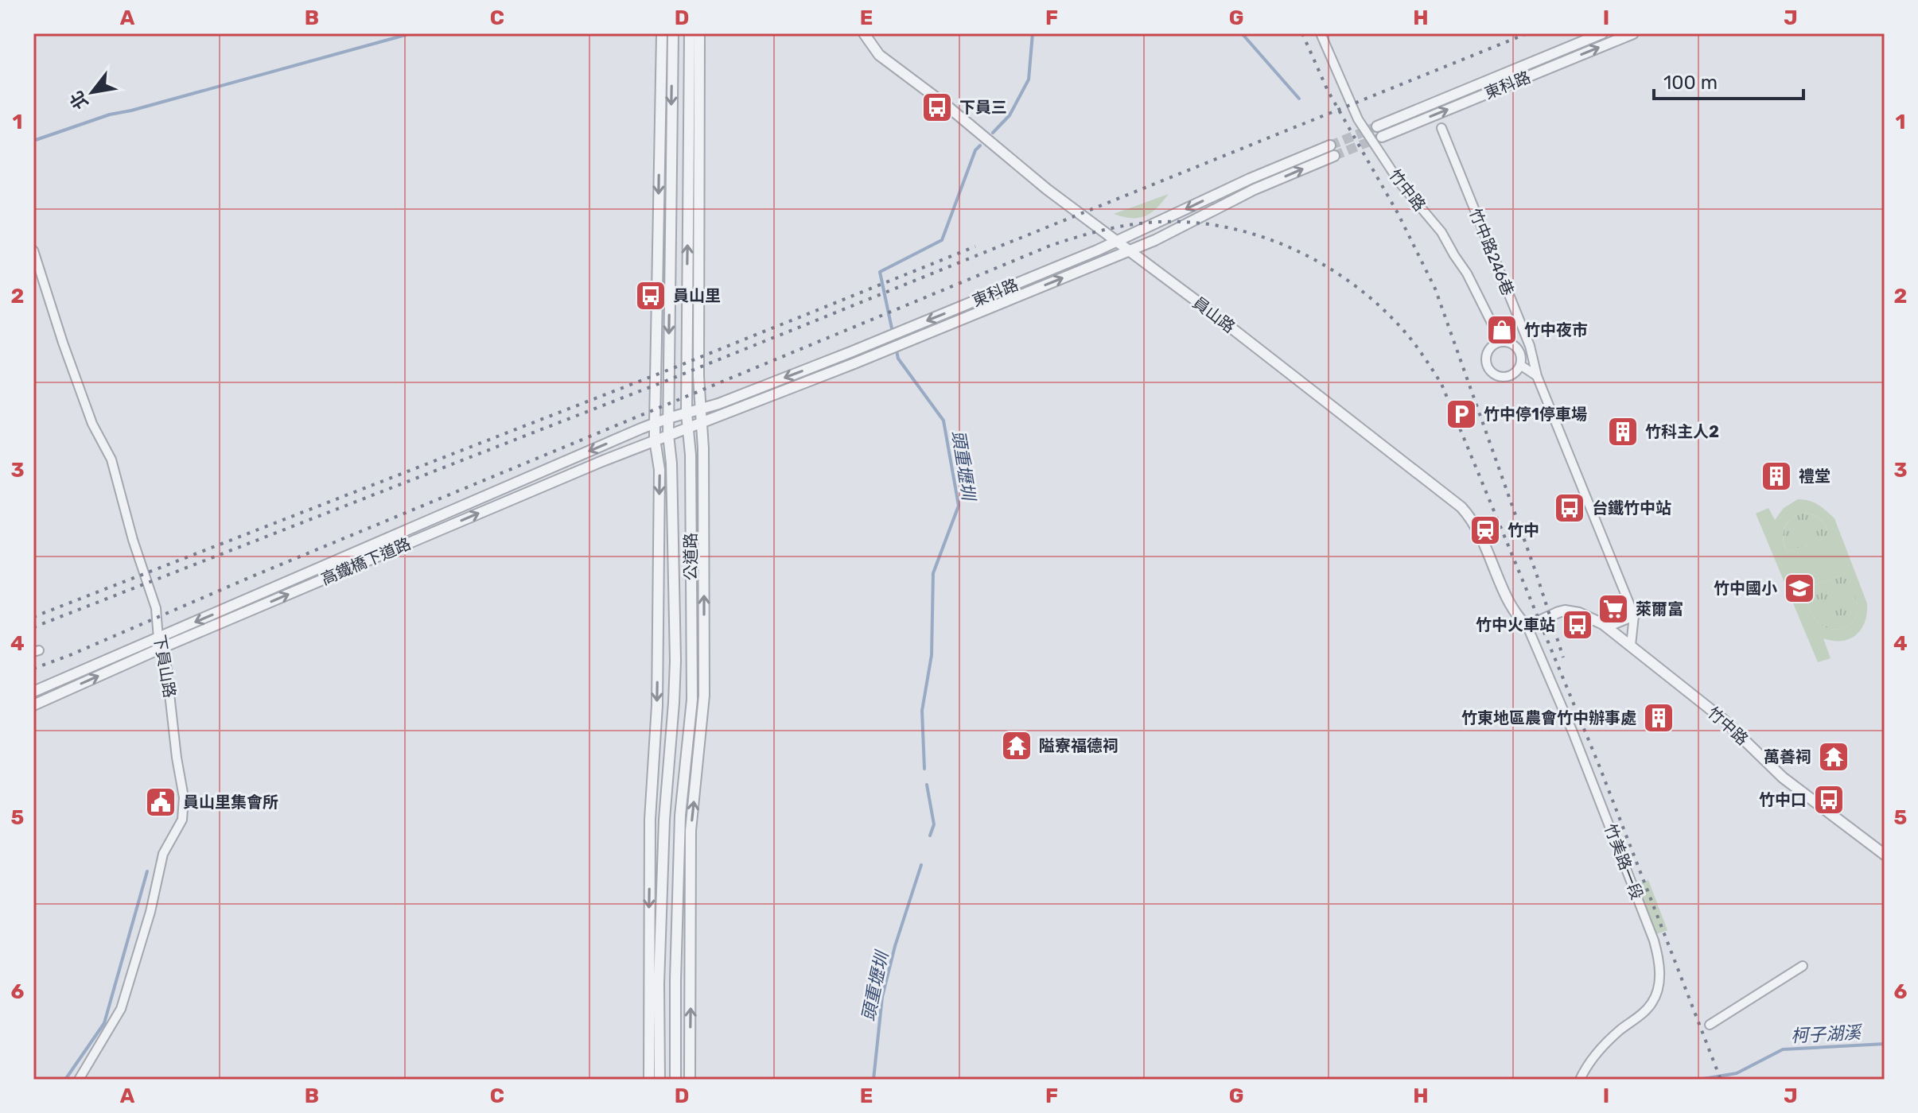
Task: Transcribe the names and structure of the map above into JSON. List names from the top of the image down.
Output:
{
  "streets": {
    "street": [
      "東科路",
      "竹中路",
      "竹中路246巷",
      "員山路",
      "公道路",
      "高鐵橋下道路",
      "下員山路",
      "竹美路一段"
    ]
  },
  "crossings": [
    ["東科路", "員山路"],
    ["東科路", "公道路"],
    ["東科路", "高鐵橋下道路"],
    ["竹中路", "員山路"],
    ["竹中路", "竹美路一段"],
    ["員山路", "竹美路一段"],
    ["公道路", "高鐵橋下道路"],
    ["高鐵橋下道路", "下員山路"]
  ],
  "water": ["頭重壢圳", "柯子湖溪"],
  "places": {
    "bus stop": [
      "下員三",
      "員山里",
      "台鐵竹中站",
      "竹中火車站",
      "竹中口"
    ],
    "shop": ["竹中夜市"],
    "parking": ["竹中停1停車場"],
    "building": ["竹科主人2", "禮堂", "竹東地區農會竹中辦事處"],
    "station": ["竹中"],
    "school or university": ["竹中國小"],
    "supermarket": ["萊爾富"],
    "temple": ["隘寮福德祠", "萬善祠"],
    "public building": ["員山里集會所"]
  },
  "scale_bar": "100 m",
  "north": "bottom left",
  "grid": {
    "columns": [
      "A",
      "B",
      "C",
      "D",
      "E",
      "F",
      "G",
      "H",
      "I",
      "J"
    ],
    "rows": [
      "1",
      "2",
      "3",
      "4",
      "5",
      "6"
    ]
  }
}
